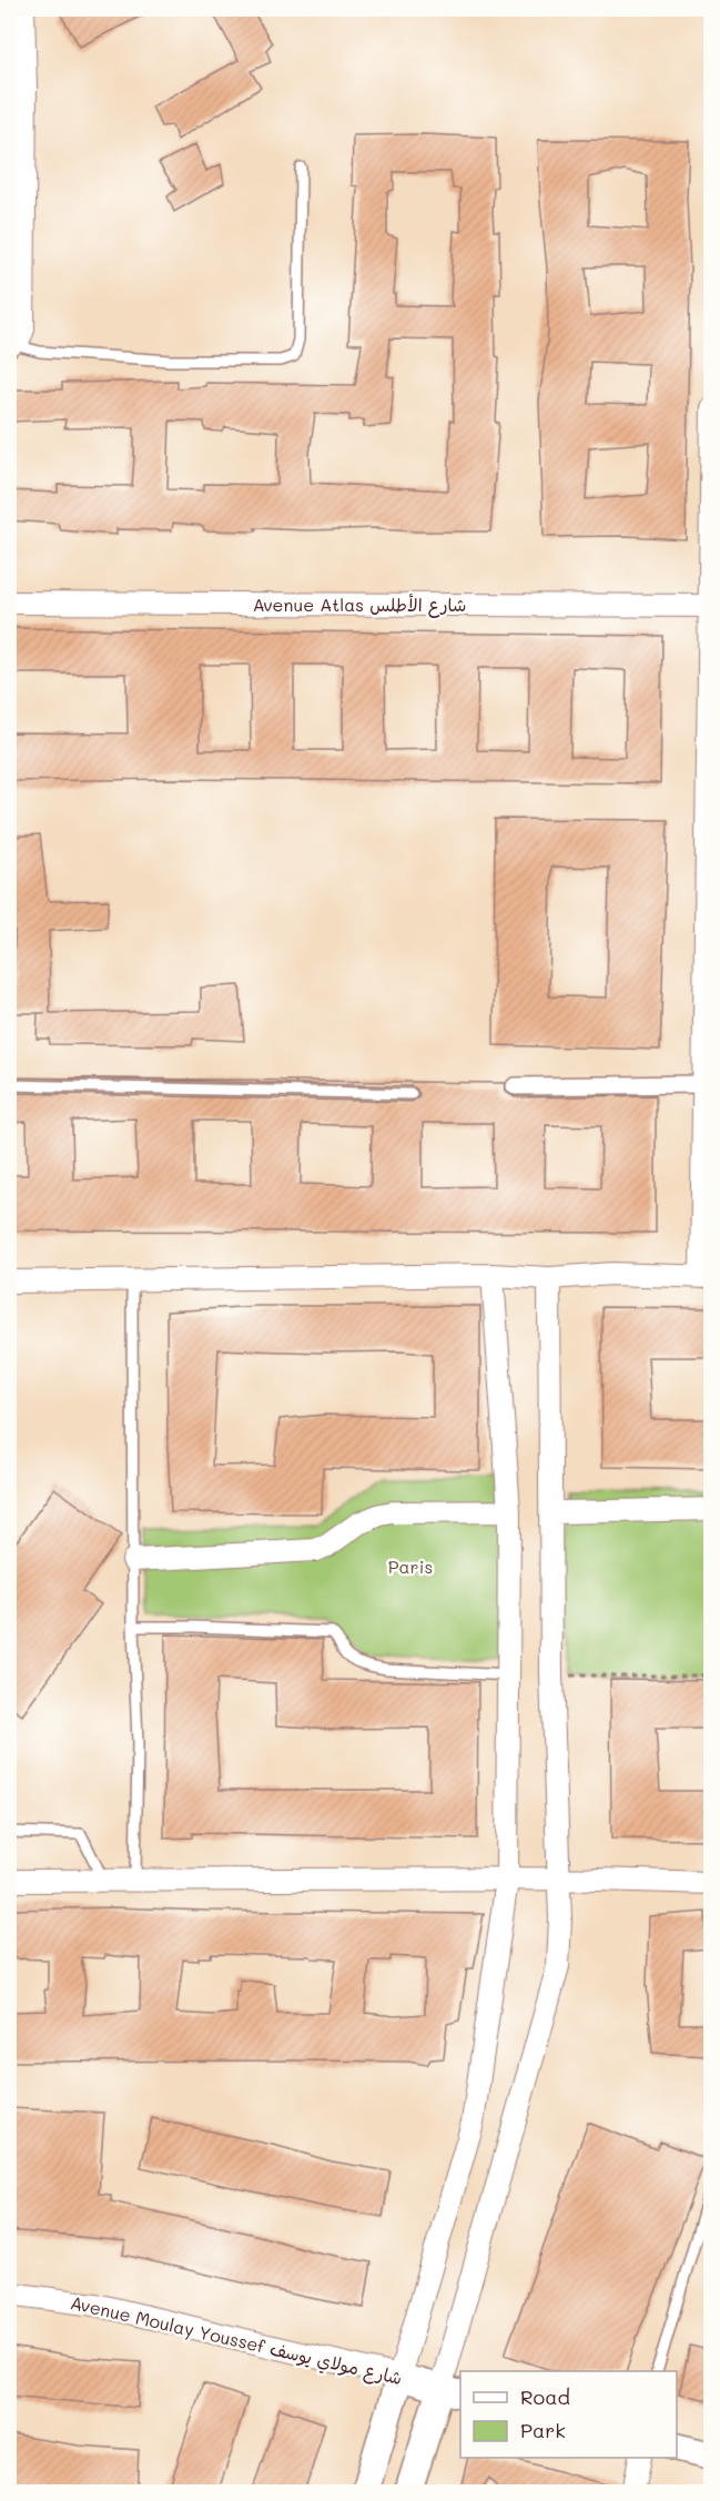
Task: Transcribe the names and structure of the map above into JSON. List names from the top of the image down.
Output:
{
  "streets": {
    "street": ["Avenue Atlas شارع الأطلس", "Avenue Moulay Youssef شارع مولاي يوسف"]
  },
  "parks": ["Paris"],
  "legend": ["Road", "Park"]
}
